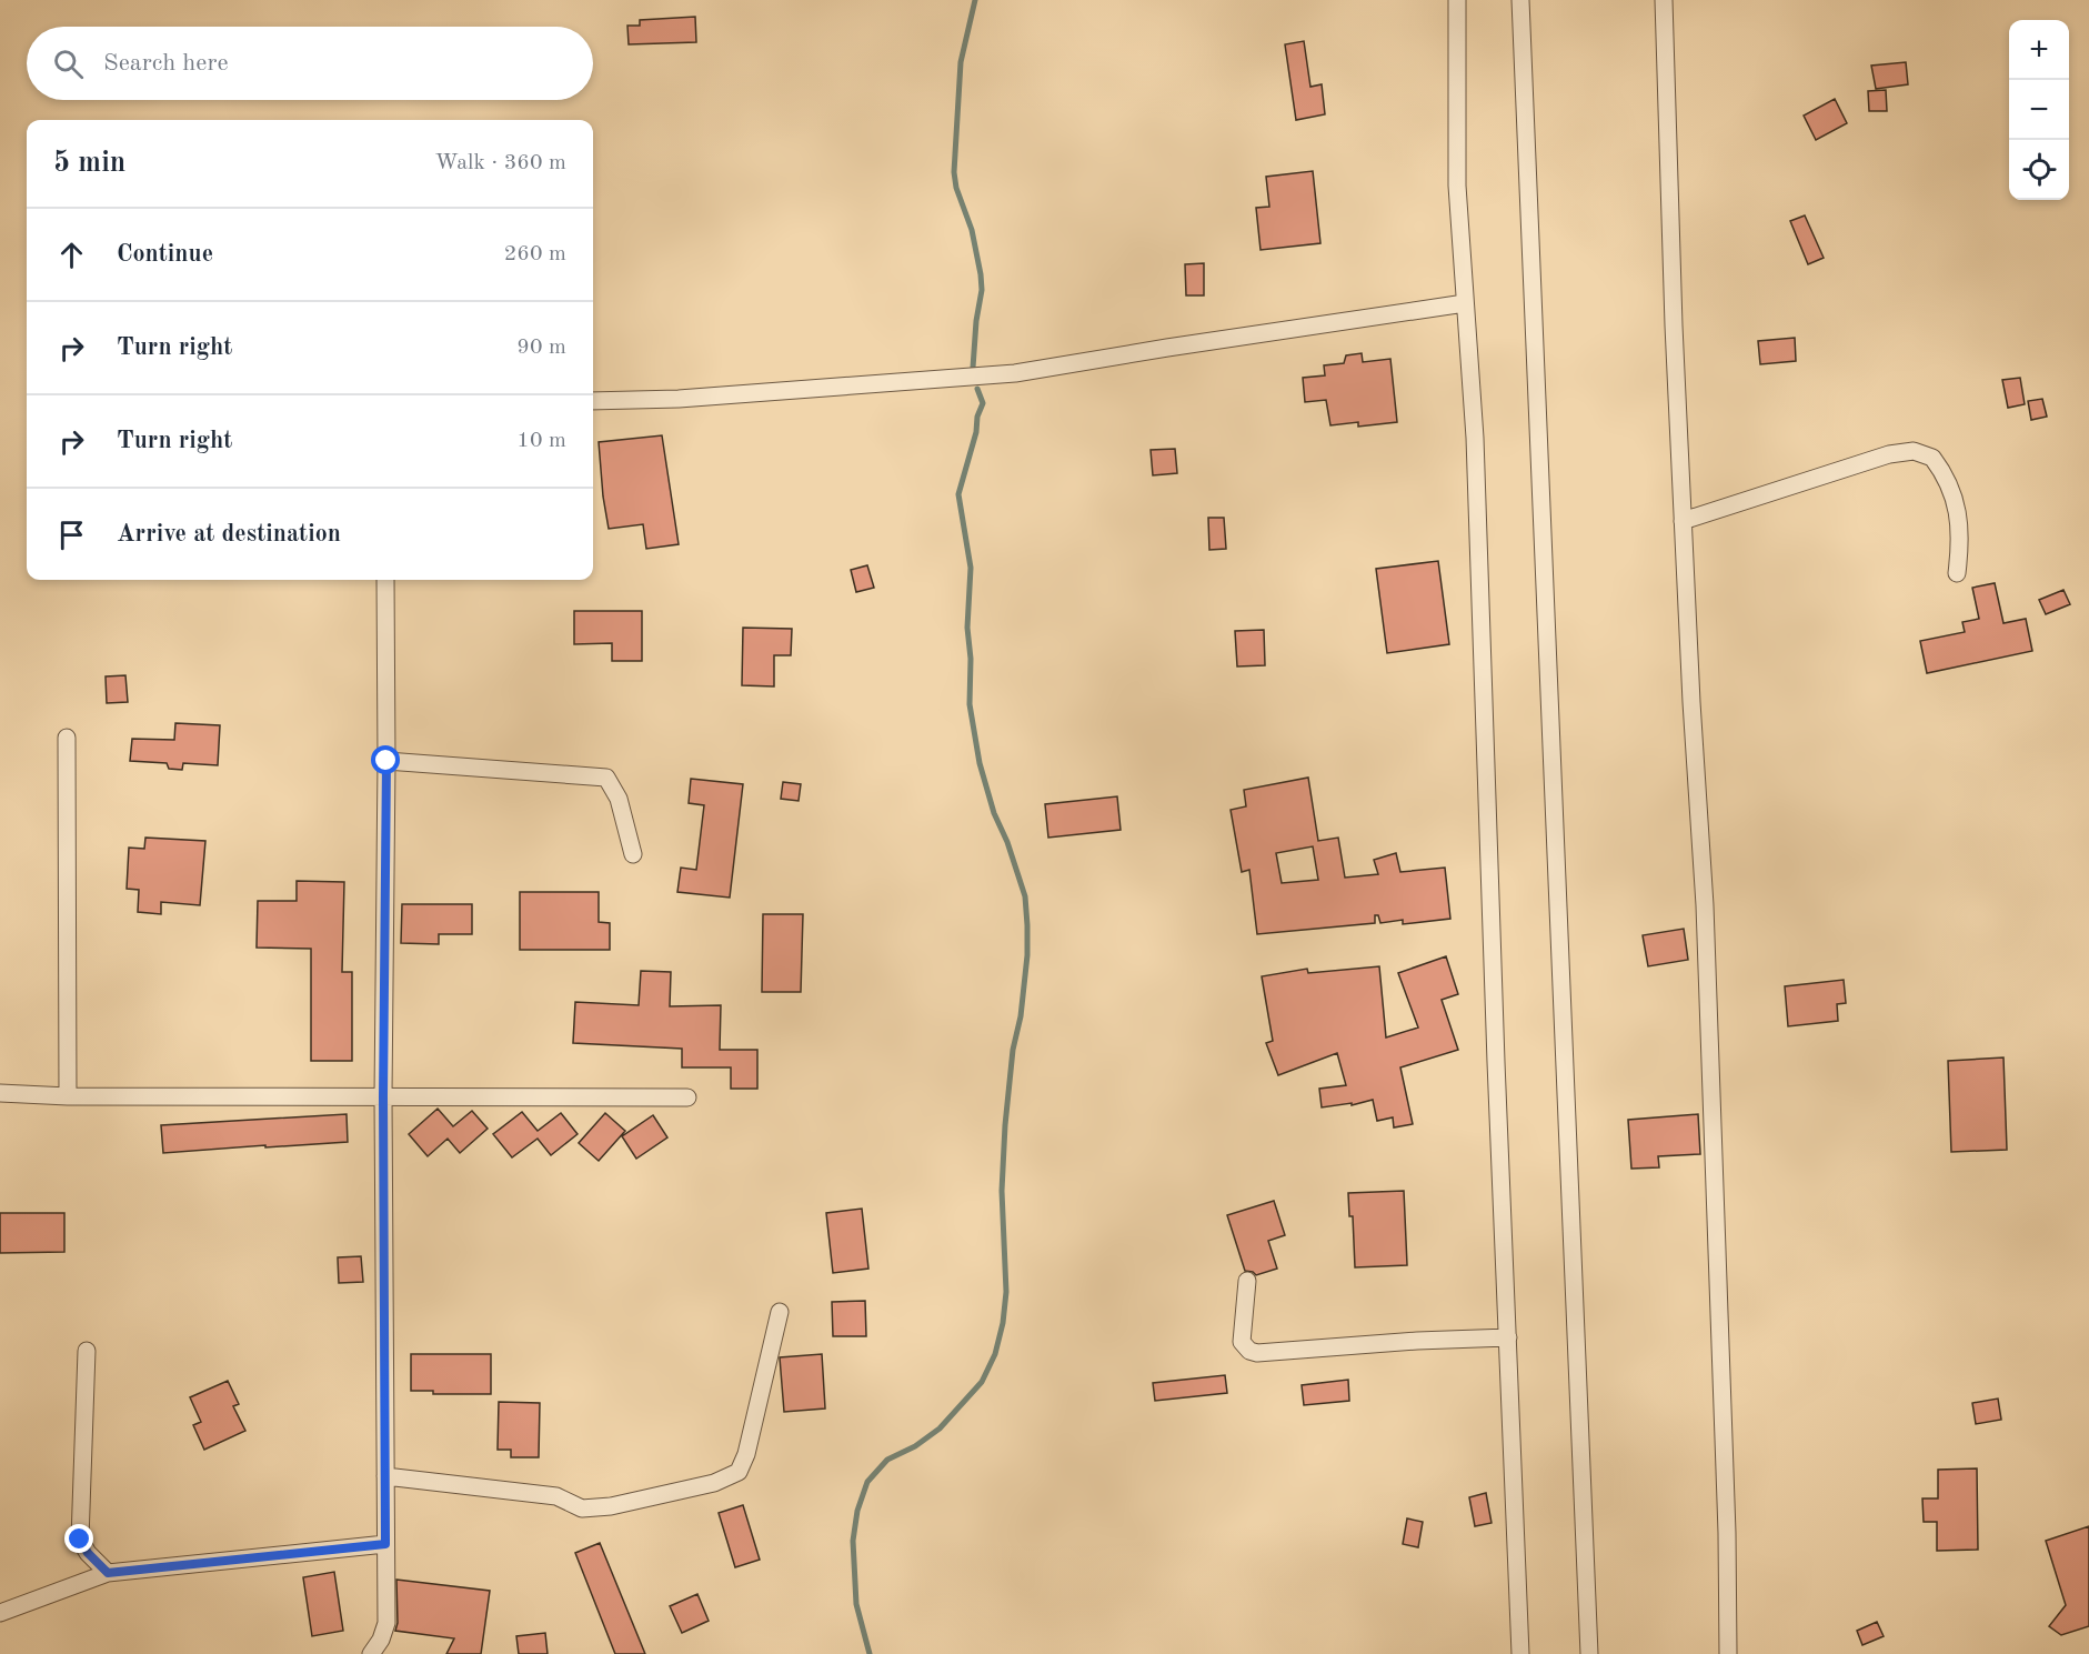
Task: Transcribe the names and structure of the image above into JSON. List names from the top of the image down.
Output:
{
  "page": {
    "map_buttons": ["+", "−"],
    "search": "Search here",
    "heading": ["5 min", "Walk · 360 m"],
    "list": [
      ["Continue", "260 m"],
      ["Turn right", "90 m"],
      ["Turn right", "10 m"],
      "Arrive at destination"
    ]
  }
}
